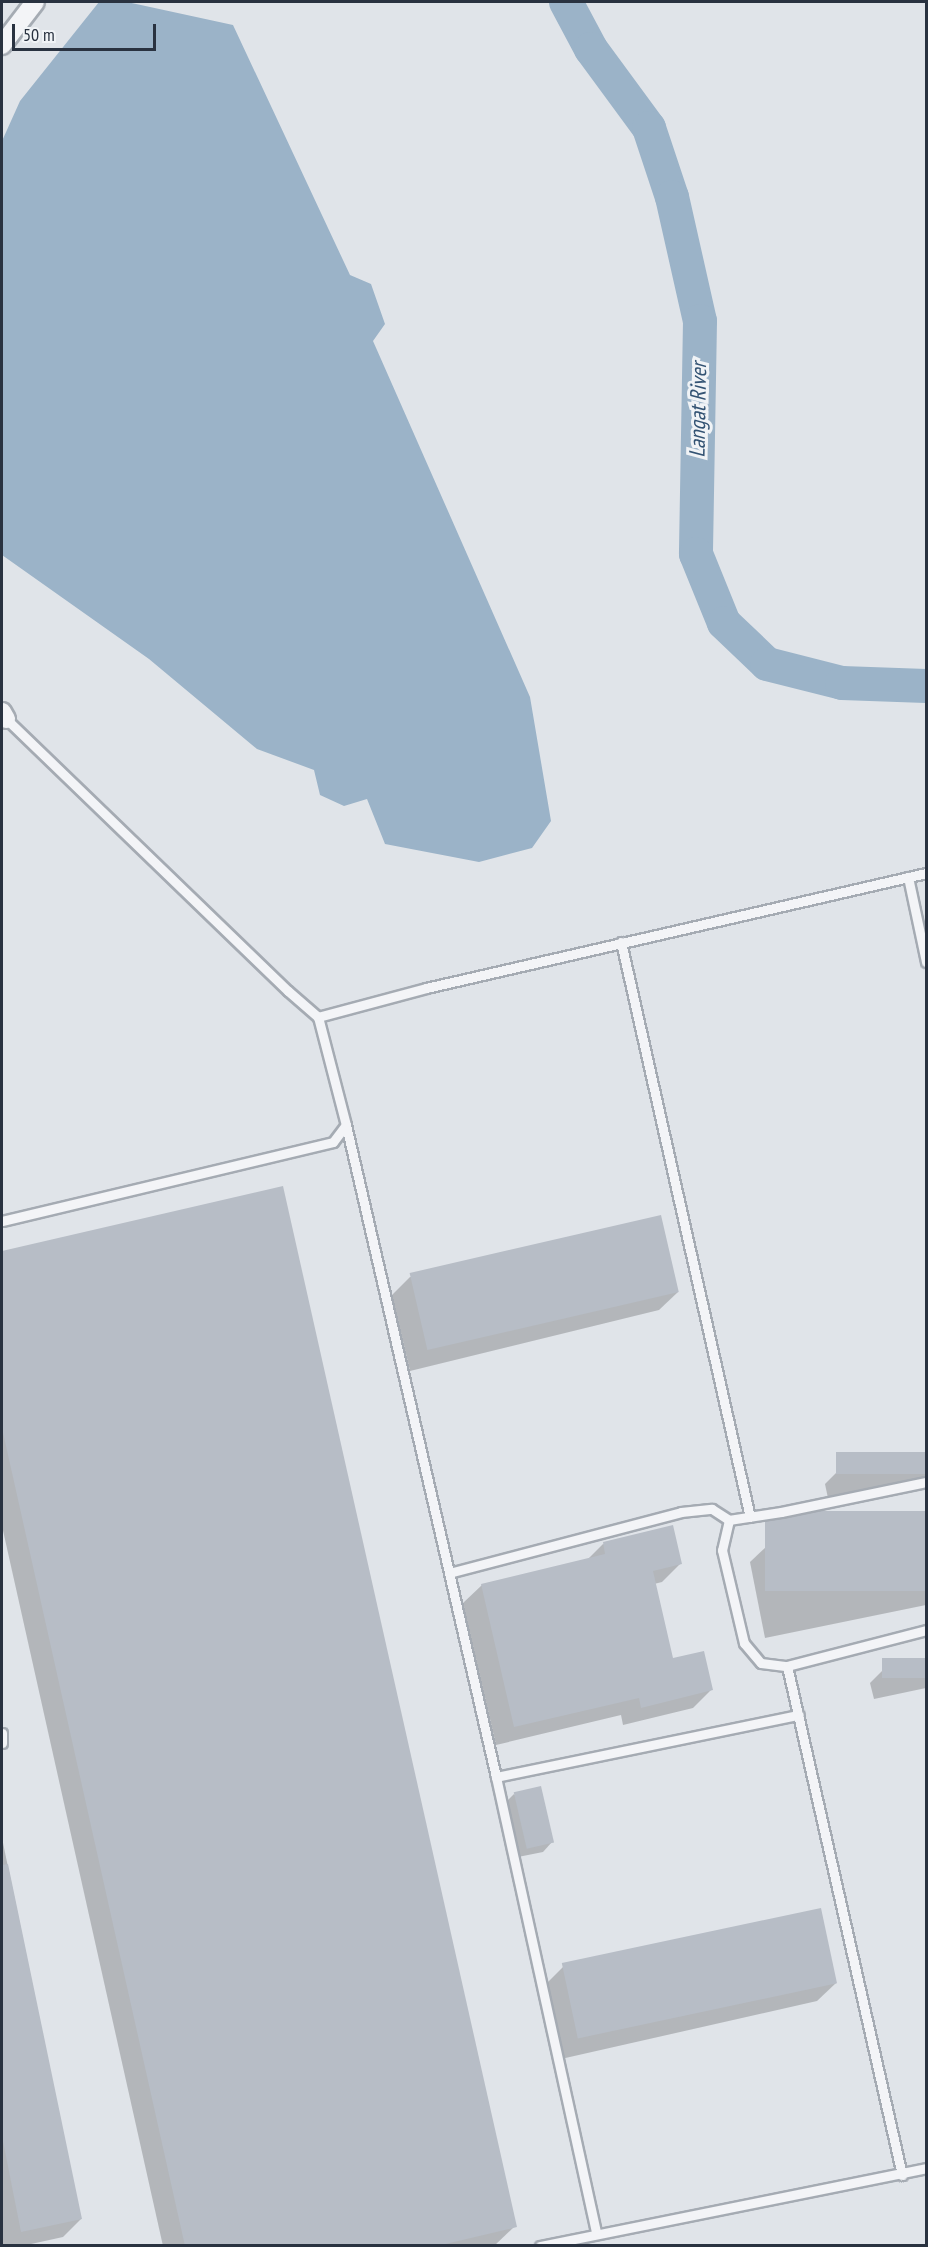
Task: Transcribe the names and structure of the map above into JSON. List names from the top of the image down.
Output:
{
  "water": ["Langat River"],
  "scale_bar": "50 m"
}
